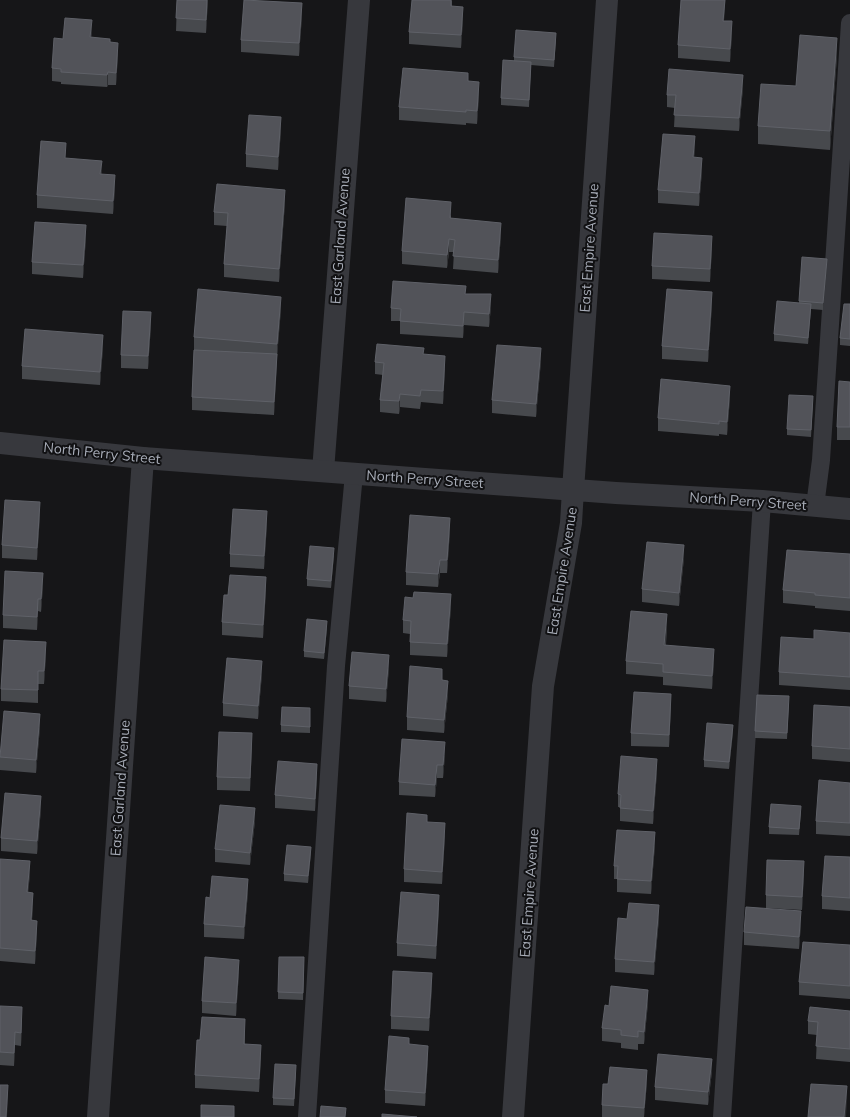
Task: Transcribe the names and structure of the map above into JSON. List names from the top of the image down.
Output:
{
  "streets": {
    "street": ["East Garland Avenue", "East Empire Avenue", "North Perry Street"]
  },
  "crossings": [
    ["East Garland Avenue", "North Perry Street"],
    ["East Empire Avenue", "North Perry Street"]
  ]
}
